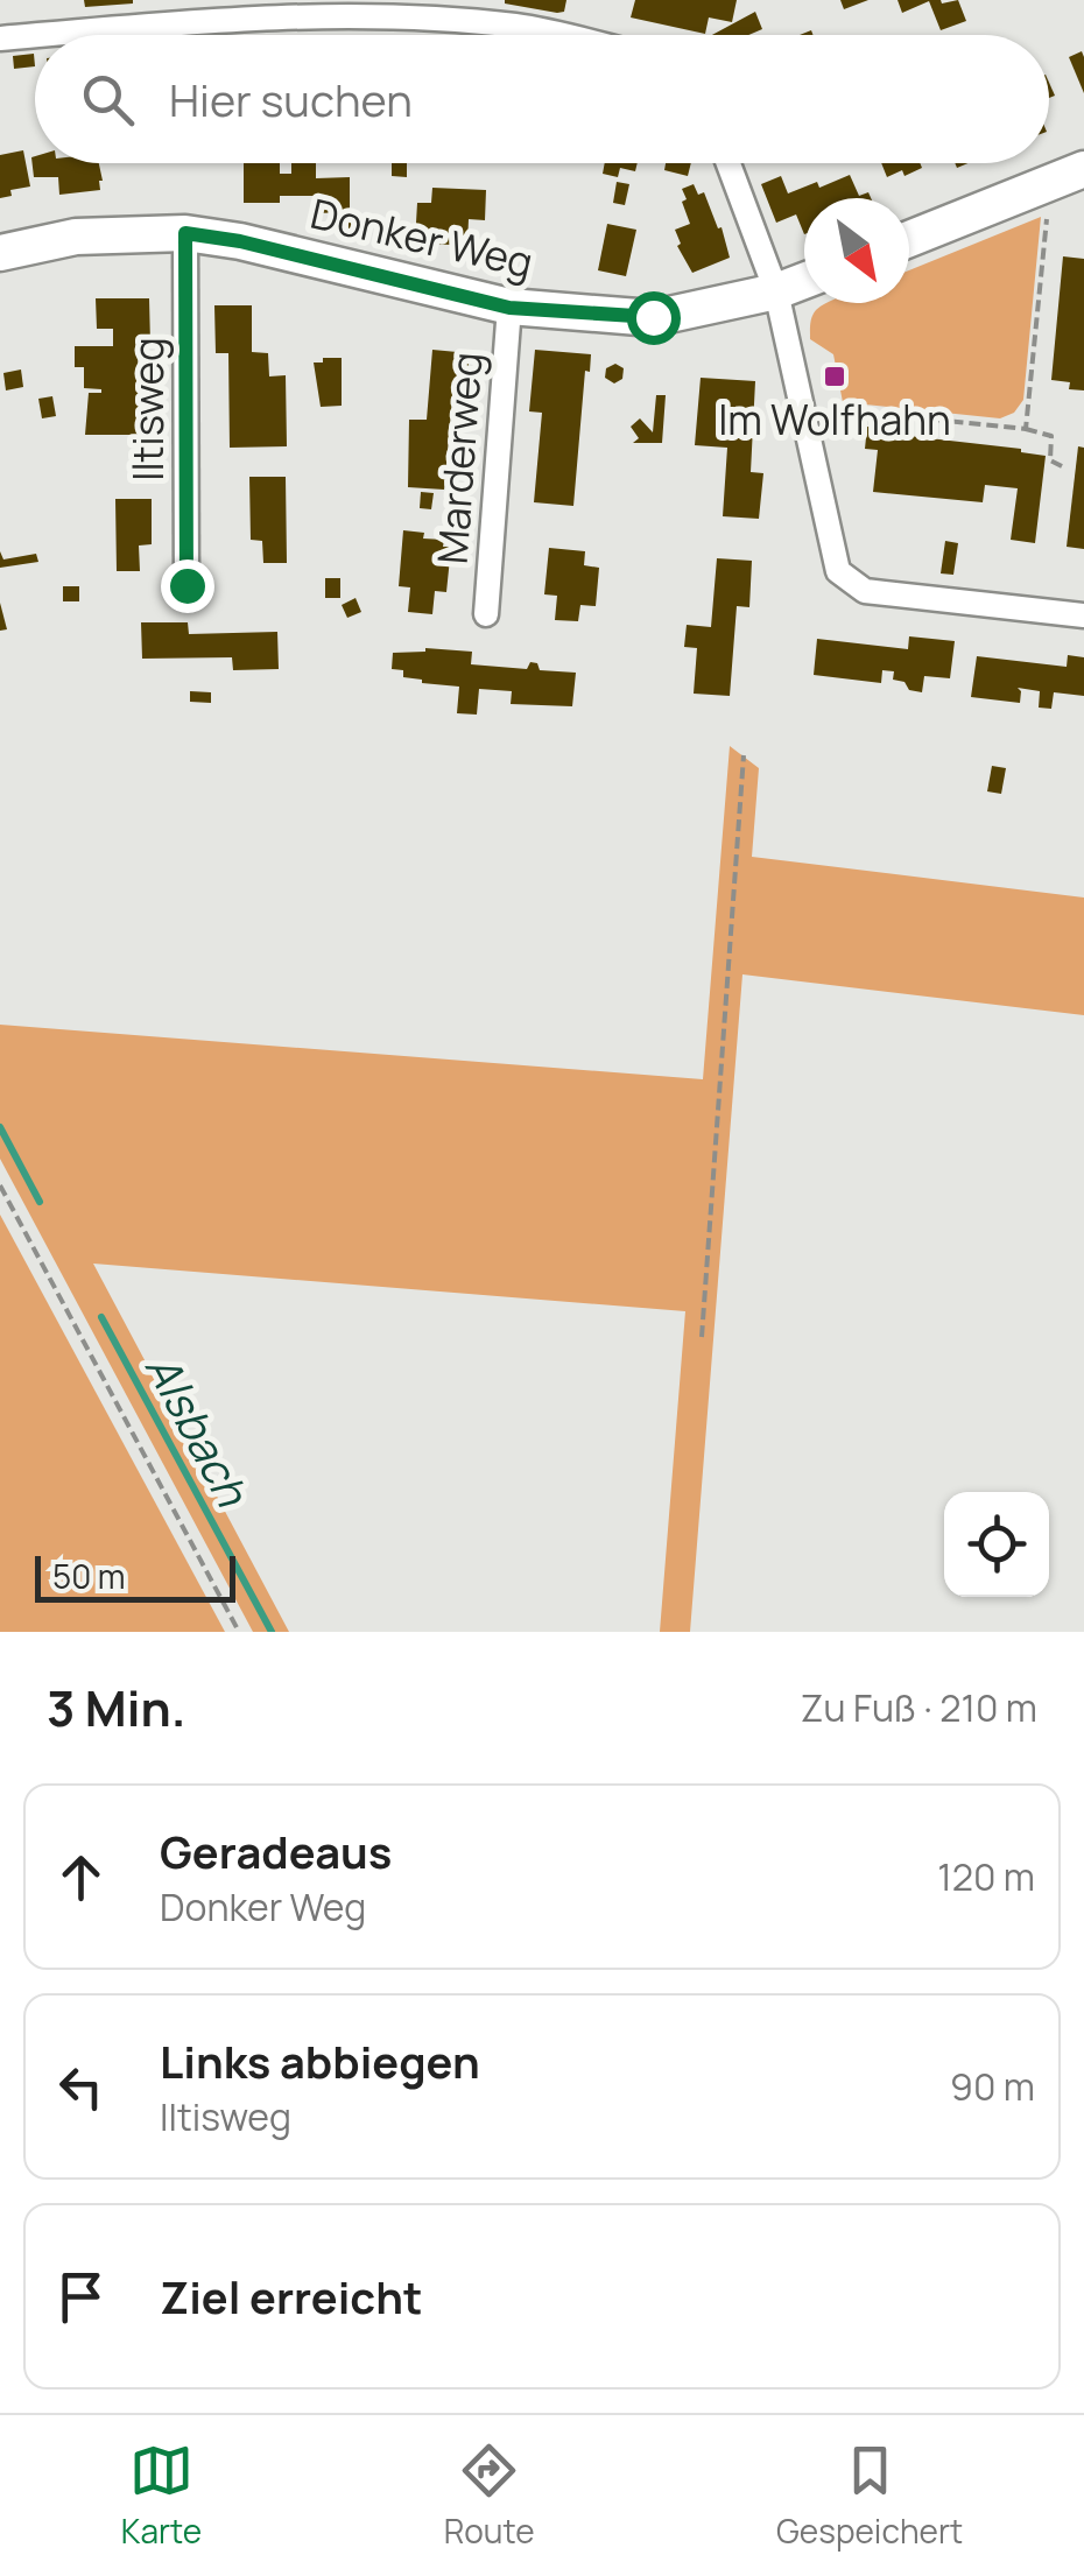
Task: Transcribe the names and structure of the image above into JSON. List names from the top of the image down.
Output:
{
  "streets": {
    "street": ["Donker Weg", "Iltisweg", "Marderweg"]
  },
  "crossings": [
    ["Donker Weg", "Iltisweg"],
    ["Donker Weg", "Marderweg"]
  ],
  "water": ["Alsbach"],
  "places": {
    "transit": ["Im Wolfhahn"]
  },
  "scale_bar": "50 m",
  "north": "bottom right",
  "page": {
    "search": "Hier suchen",
    "scale": "50 m",
    "heading": ["3 Min.", "Zu Fuß · 210 m"],
    "list": [
      ["Geradeaus", "Donker Weg", "120 m"],
      ["Links abbiegen", "Iltisweg", "90 m"],
      "Ziel erreicht"
    ],
    "nav": ["Karte", "Route", "Gespeichert"]
  }
}
